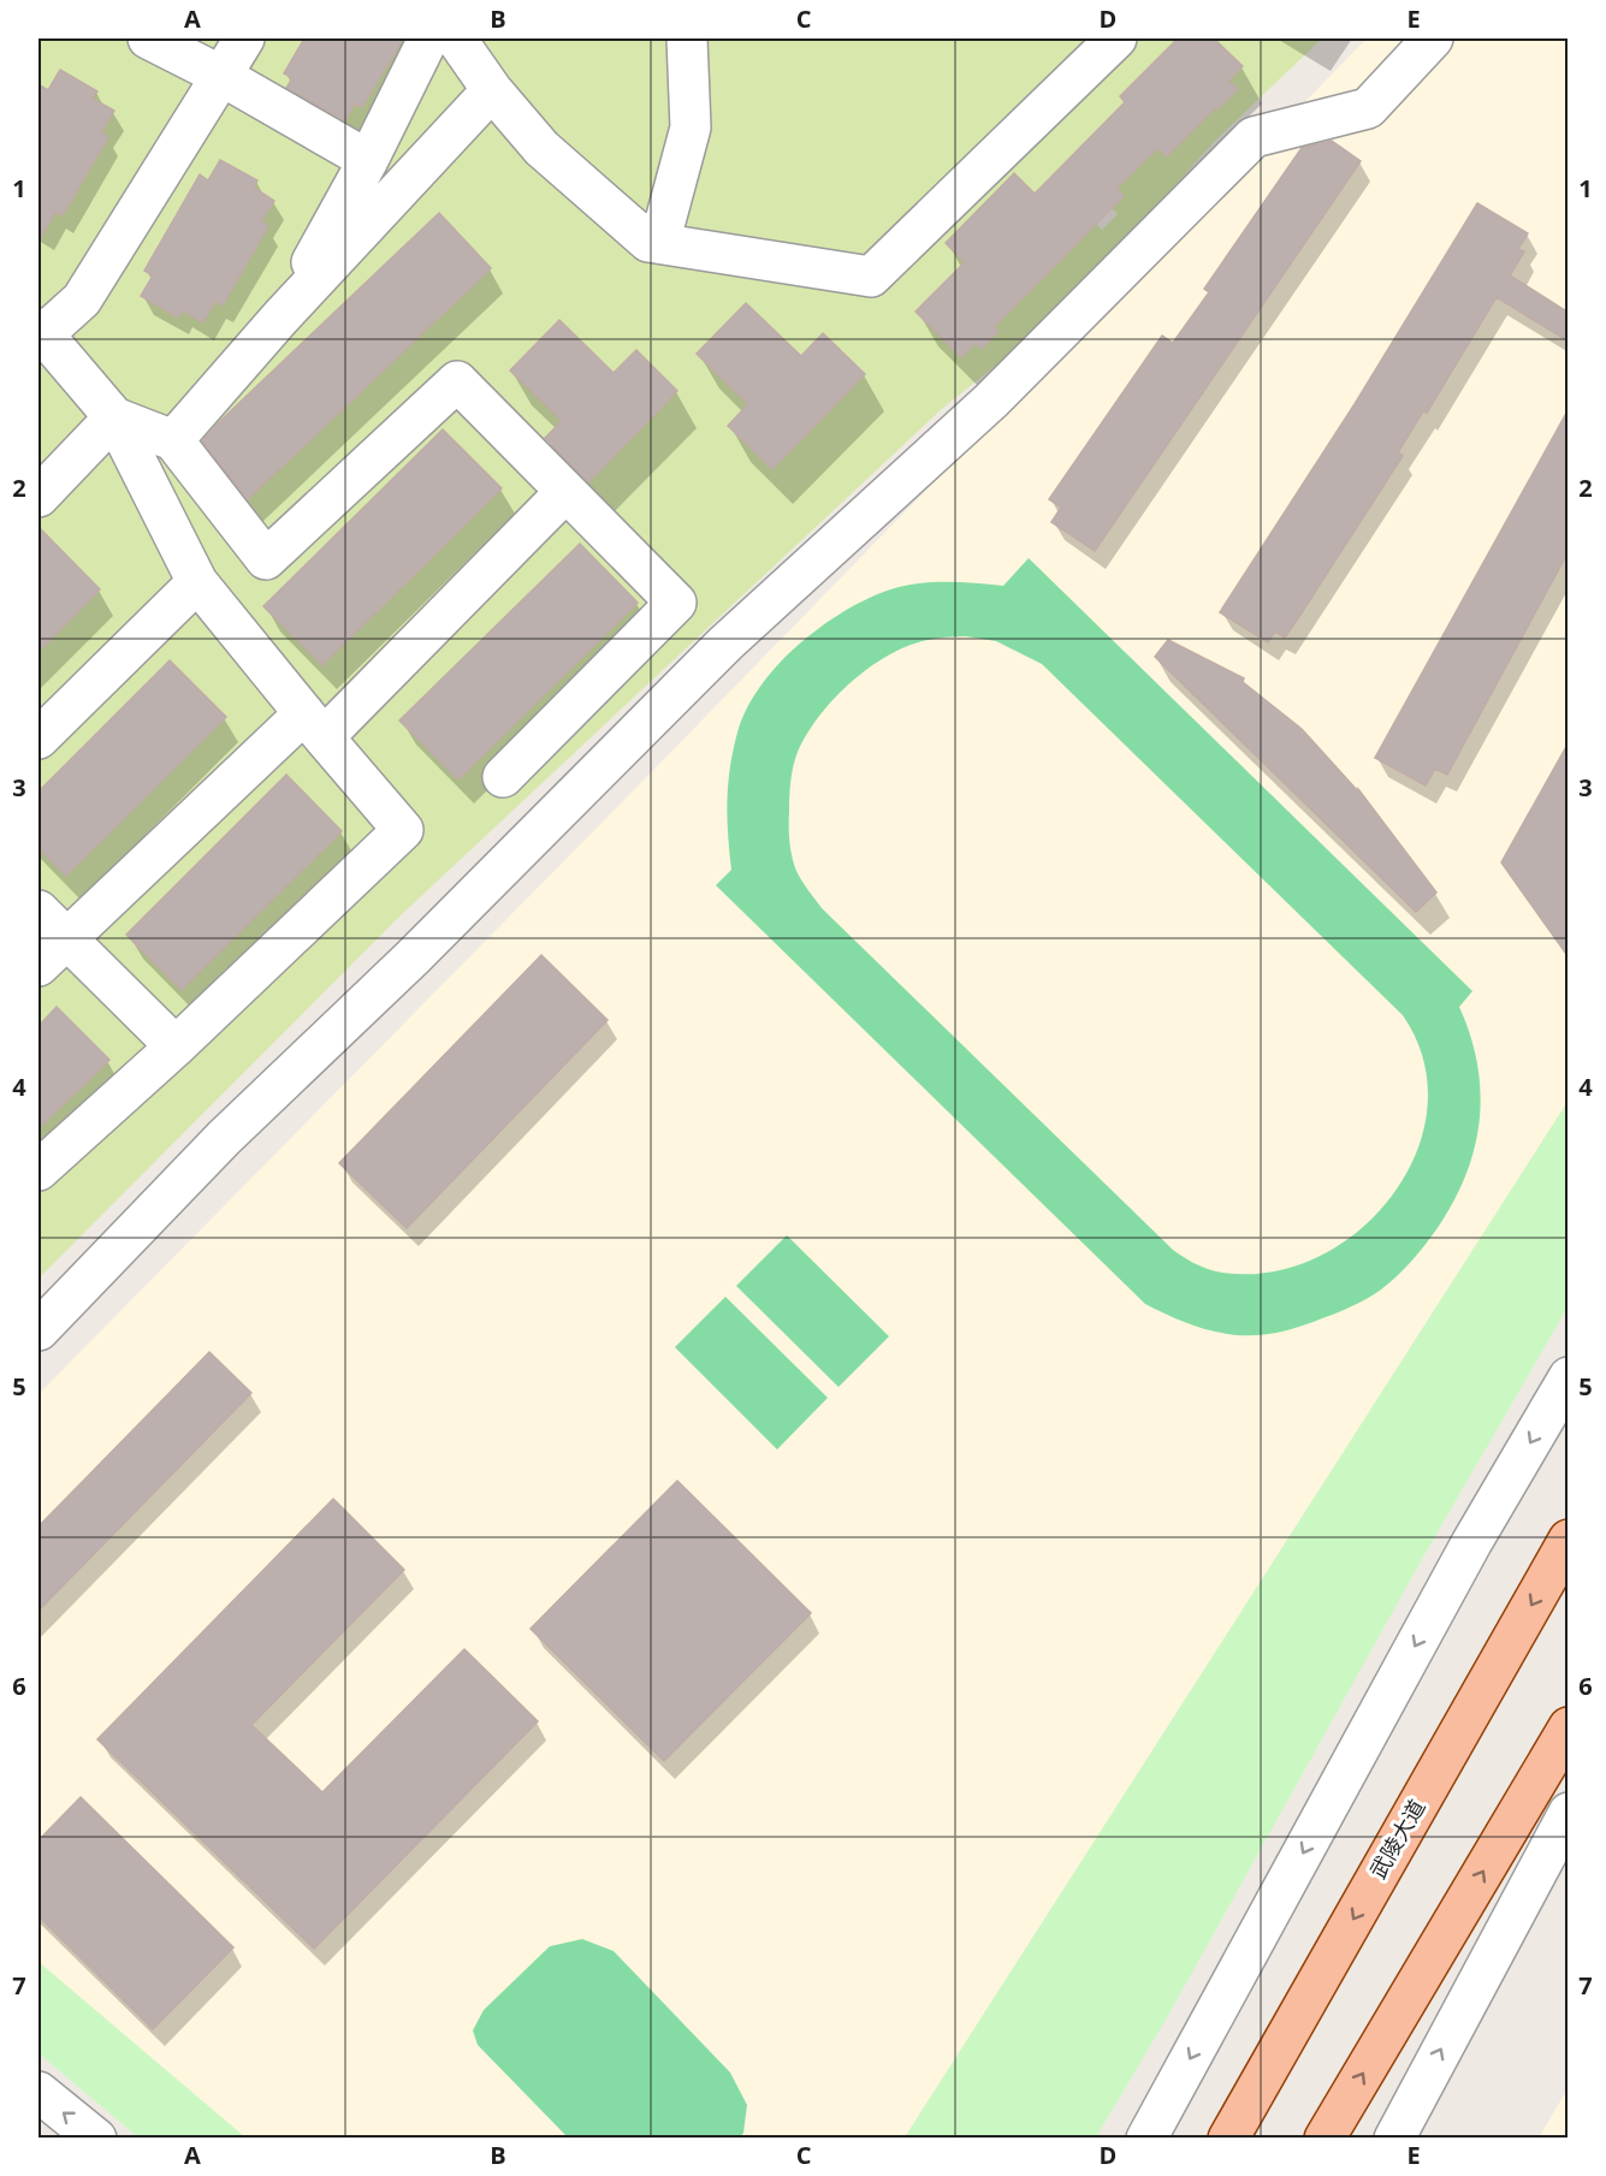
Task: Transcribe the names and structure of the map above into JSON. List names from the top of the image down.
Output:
{
  "streets": {
    "main road": ["武陵大道"]
  },
  "grid": {
    "columns": [
      "A",
      "B",
      "C",
      "D",
      "E"
    ],
    "rows": [
      "1",
      "2",
      "3",
      "4",
      "5",
      "6",
      "7"
    ]
  }
}
